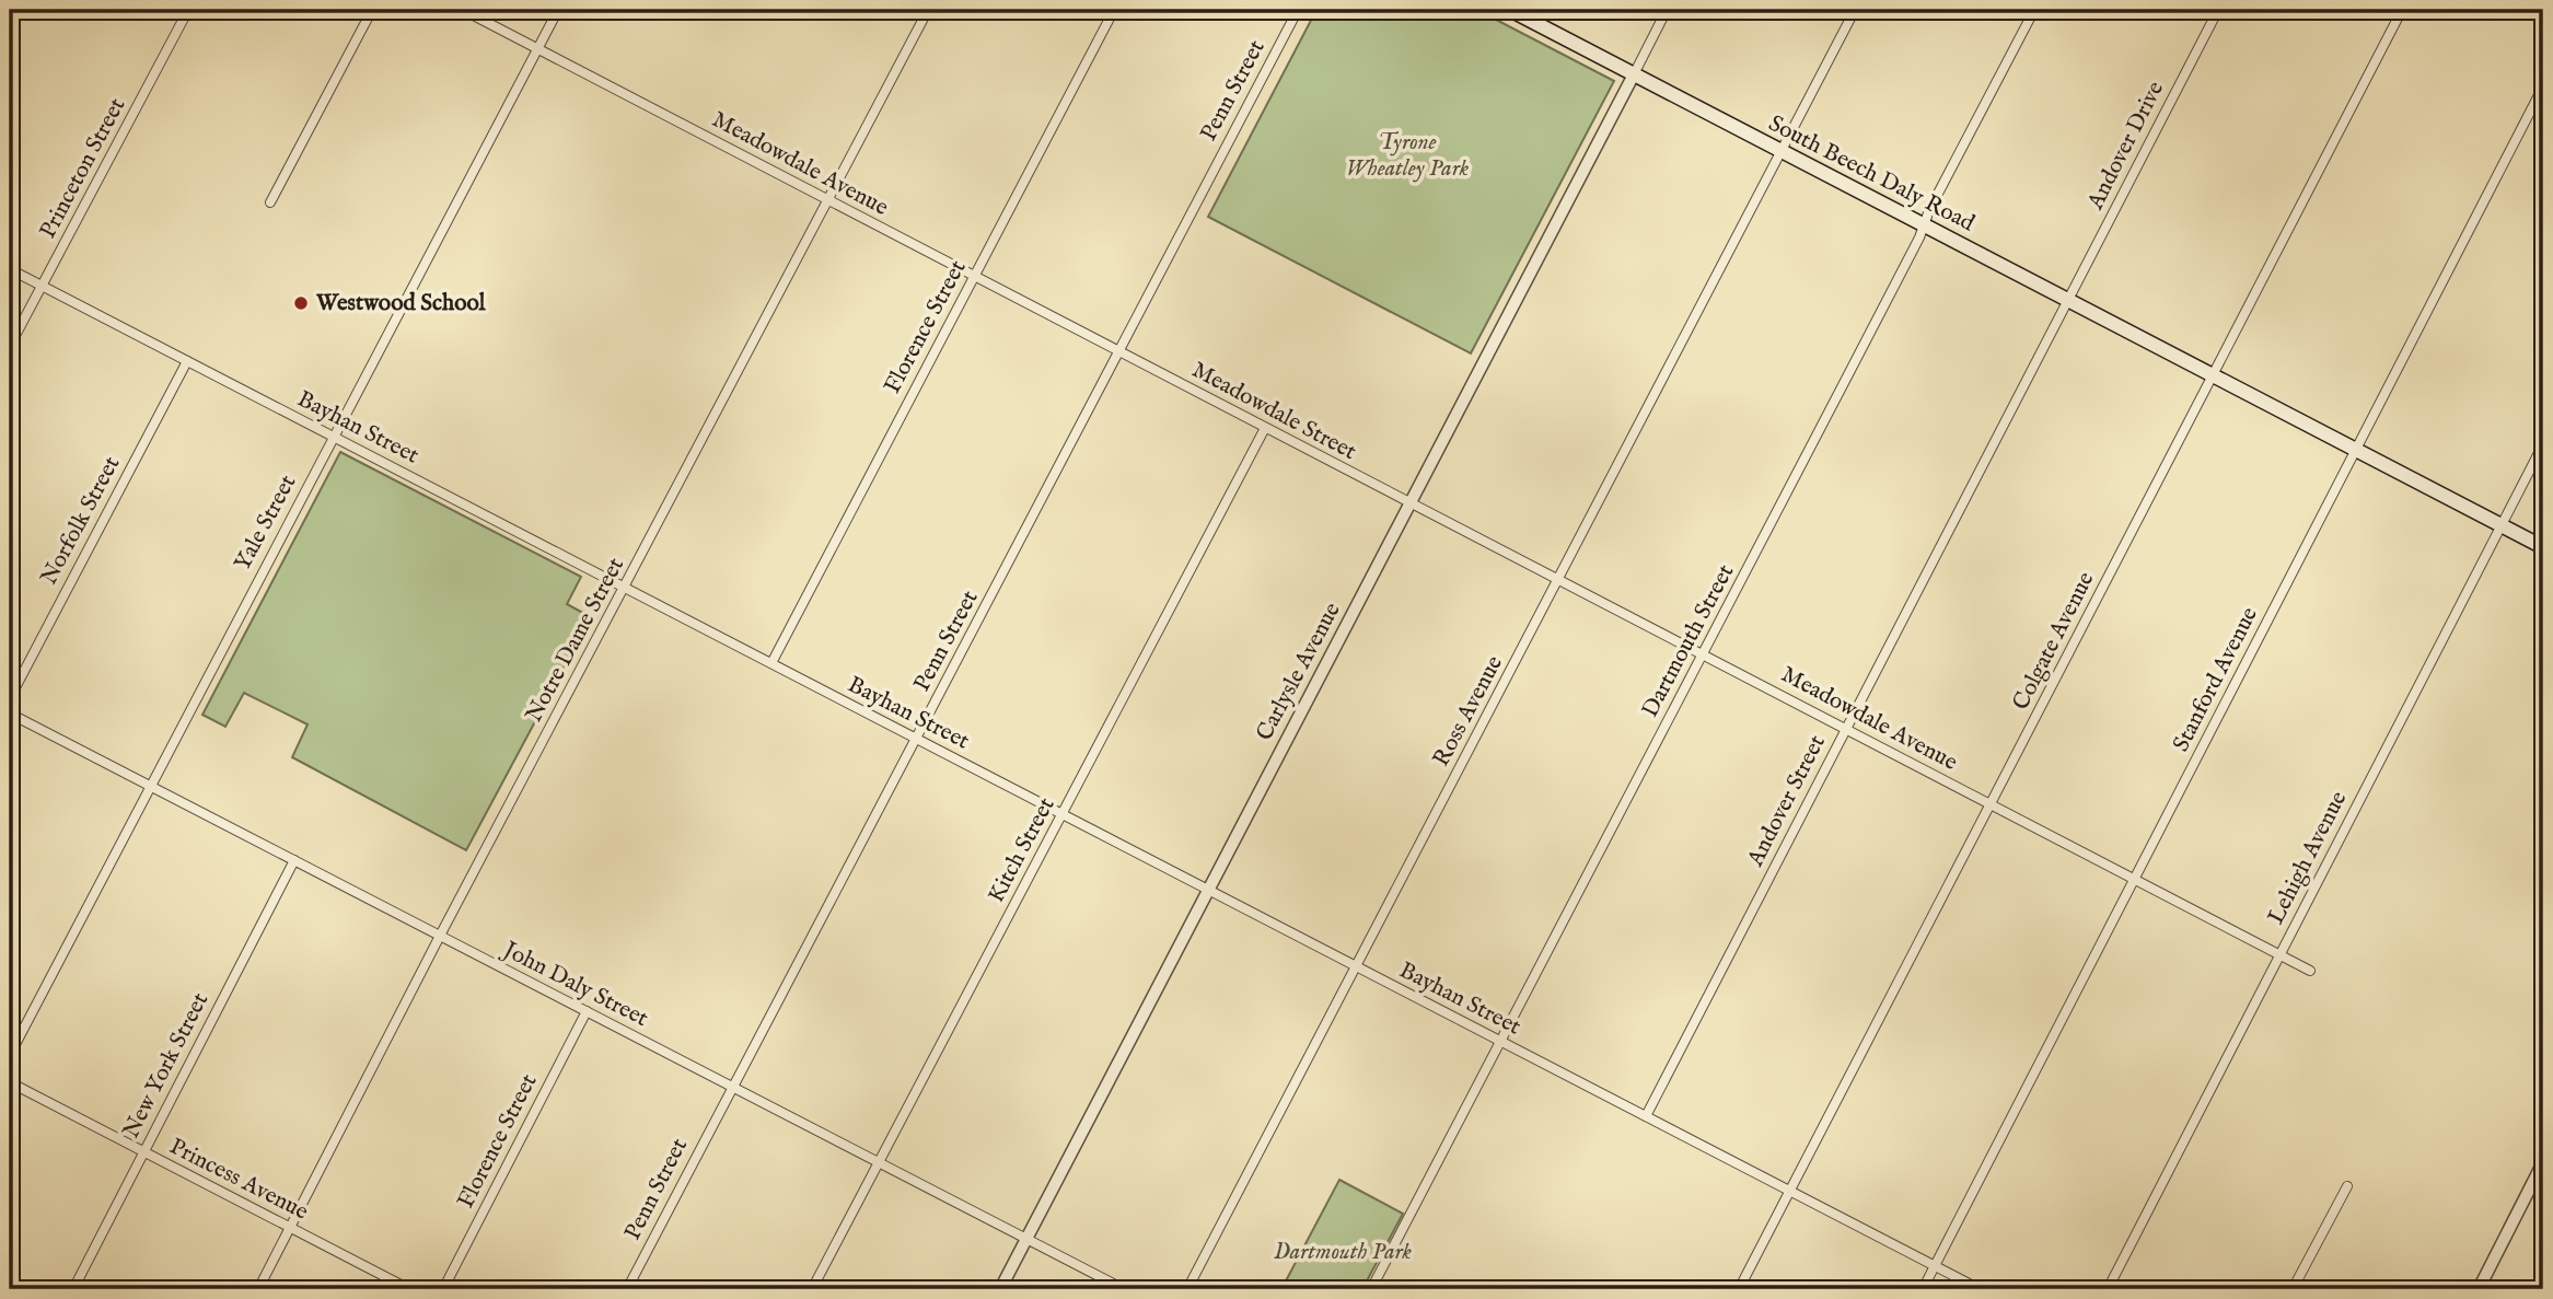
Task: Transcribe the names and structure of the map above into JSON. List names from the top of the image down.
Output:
{
  "streets": {
    "main road": ["South Beech Daly Road"],
    "street": [
      "Penn Street",
      "Andover Drive",
      "Meadowdale Avenue",
      "Princeton Street",
      "Florence Street",
      "Meadowdale Street",
      "Bayhan Street",
      "Norfolk Street",
      "Yale Street",
      "Notre Dame Street",
      "Dartmouth Street",
      "Colgate Avenue",
      "Carlysle Avenue",
      "Stanford Avenue",
      "Ross Avenue",
      "Andover Street",
      "Kitch Street",
      "Lehigh Avenue",
      "John Daly Street",
      "New York Street",
      "Princess Avenue"
    ]
  },
  "crossings": [
    ["Penn Street", "Meadowdale Avenue"],
    ["Penn Street", "Meadowdale Street"],
    ["Penn Street", "Bayhan Street"],
    ["Penn Street", "John Daly Street"],
    ["Andover Drive", "South Beech Daly Road"],
    ["Andover Drive", "Andover Street"],
    ["Meadowdale Avenue", "Florence Street"],
    ["Meadowdale Avenue", "Meadowdale Street"],
    ["Meadowdale Avenue", "Yale Street"],
    ["Meadowdale Avenue", "Notre Dame Street"],
    ["Meadowdale Avenue", "Dartmouth Street"],
    ["Meadowdale Avenue", "Colgate Avenue"],
    ["Meadowdale Avenue", "Carlysle Avenue"],
    ["Meadowdale Avenue", "Stanford Avenue"],
    ["Meadowdale Avenue", "Ross Avenue"],
    ["Meadowdale Avenue", "Andover Street"],
    ["Meadowdale Avenue", "Lehigh Avenue"],
    ["Princeton Street", "Bayhan Street"],
    ["South Beech Daly Road", "Dartmouth Street"],
    ["South Beech Daly Road", "Colgate Avenue"],
    ["South Beech Daly Road", "Carlysle Avenue"],
    ["South Beech Daly Road", "Stanford Avenue"],
    ["South Beech Daly Road", "Ross Avenue"],
    ["South Beech Daly Road", "Andover Street"],
    ["Florence Street", "Bayhan Street"],
    ["Florence Street", "John Daly Street"],
    ["Meadowdale Street", "Carlysle Avenue"],
    ["Meadowdale Street", "Kitch Street"],
    ["Bayhan Street", "Norfolk Street"],
    ["Bayhan Street", "Yale Street"],
    ["Bayhan Street", "Notre Dame Street"],
    ["Bayhan Street", "Dartmouth Street"],
    ["Bayhan Street", "Colgate Avenue"],
    ["Bayhan Street", "Carlysle Avenue"],
    ["Bayhan Street", "Stanford Avenue"],
    ["Bayhan Street", "Ross Avenue"],
    ["Bayhan Street", "Andover Street"],
    ["Bayhan Street", "Kitch Street"],
    ["Yale Street", "John Daly Street"],
    ["Notre Dame Street", "John Daly Street"],
    ["Notre Dame Street", "Princess Avenue"],
    ["Carlysle Avenue", "John Daly Street"],
    ["Kitch Street", "John Daly Street"],
    ["John Daly Street", "New York Street"],
    ["New York Street", "Princess Avenue"]
  ],
  "parks": ["Tyrone Wheatley Park", "Dartmouth Park"],
  "places": ["Westwood School"]
}
